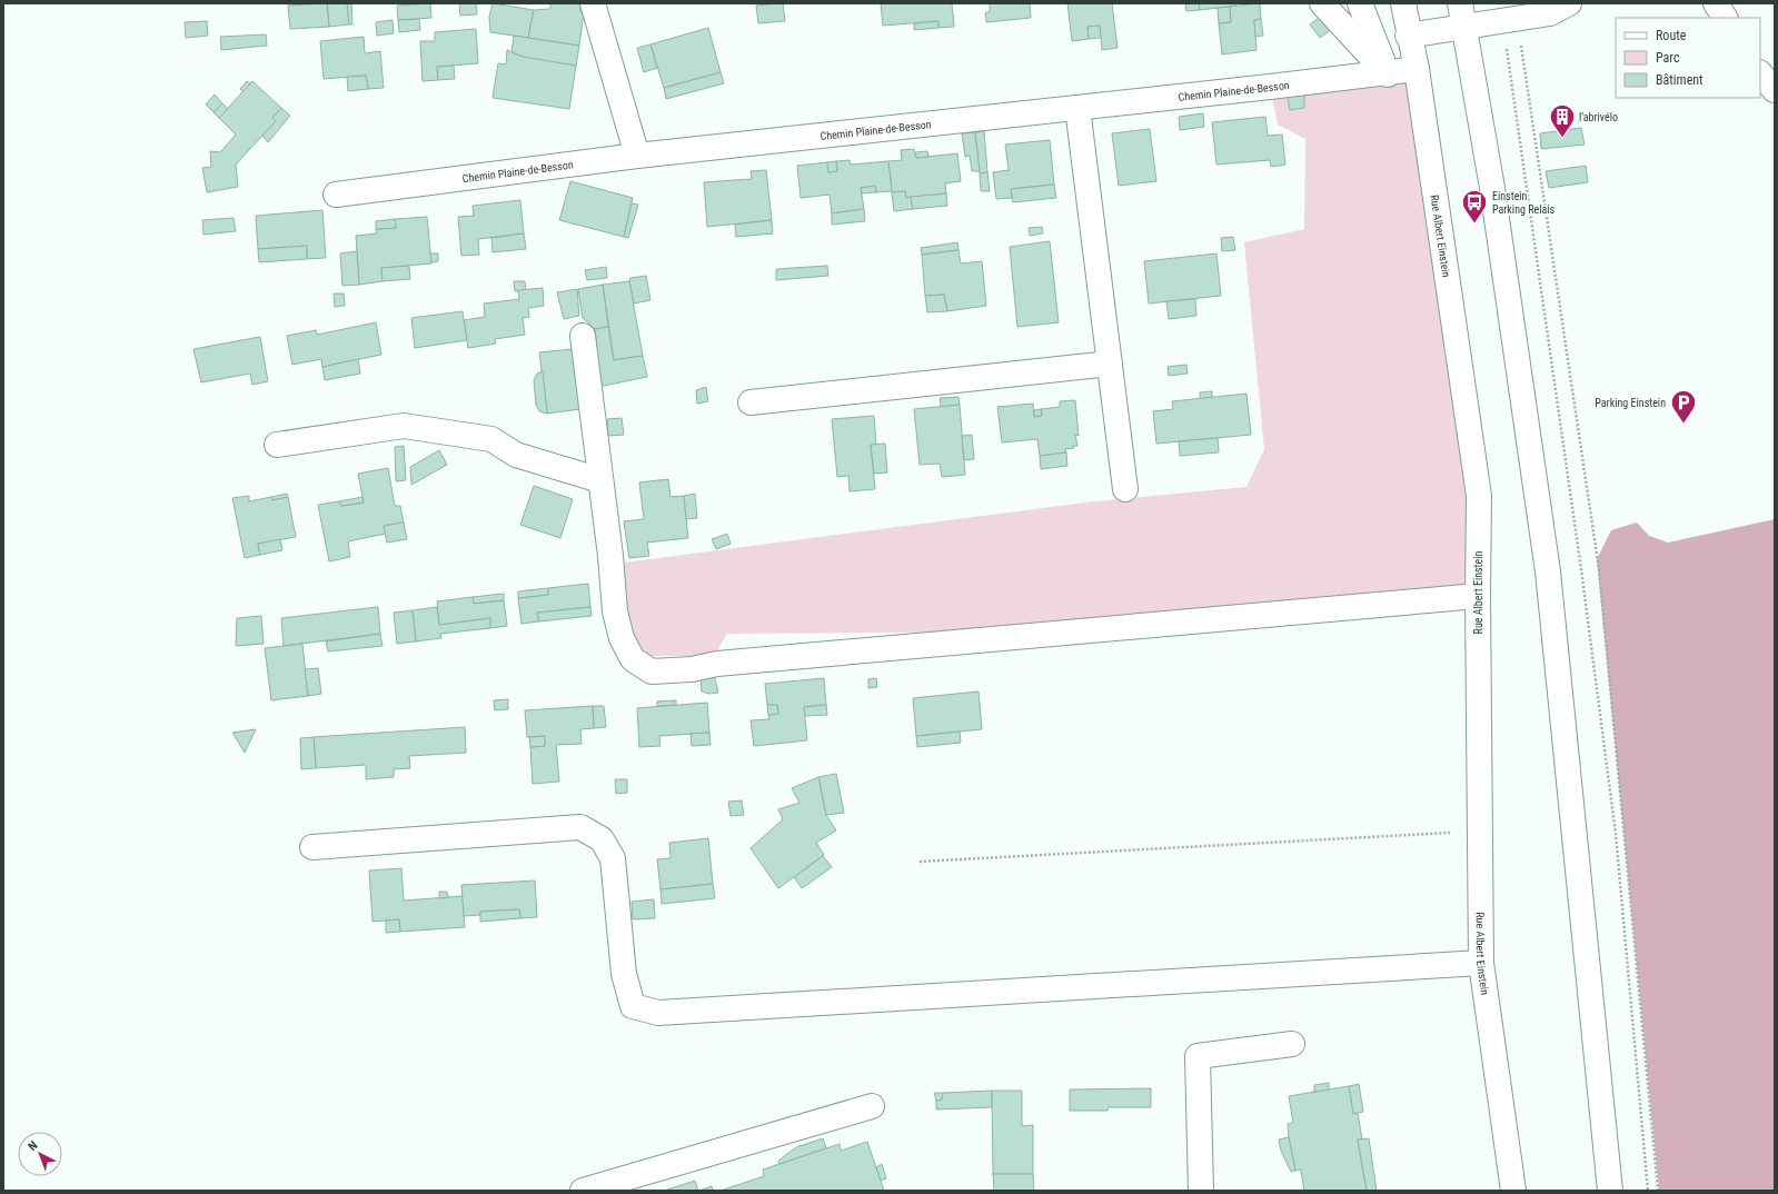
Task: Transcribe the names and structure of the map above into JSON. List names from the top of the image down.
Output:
{
  "streets": {
    "street": ["Chemin Plaine-de-Besson", "Rue Albert Einstein"]
  },
  "crossings": [
    ["Chemin Plaine-de-Besson", "Rue Albert Einstein"]
  ],
  "places": {
    "building": ["l'abrivélo"],
    "bus stop": ["Einstein Parking Relais"],
    "parking": ["Parking Einstein"]
  },
  "legend": ["Route", "Parc", "Bâtiment"],
  "north": "top left"
}
